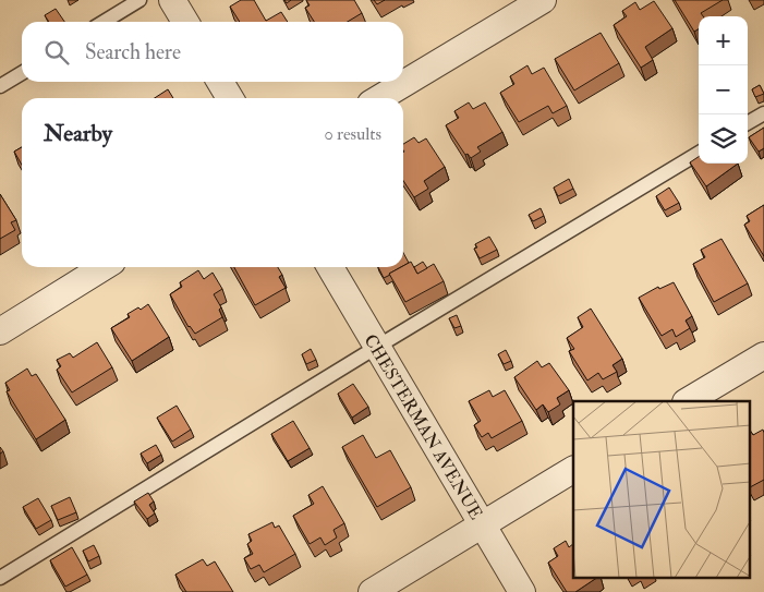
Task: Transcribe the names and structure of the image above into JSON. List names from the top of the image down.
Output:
{
  "streets": {
    "street": ["CHESTERMAN AVENUE"]
  },
  "page": {
    "map_buttons": ["+", "−"],
    "search": "Search here",
    "heading": ["Nearby", "0 results"]
  }
}
